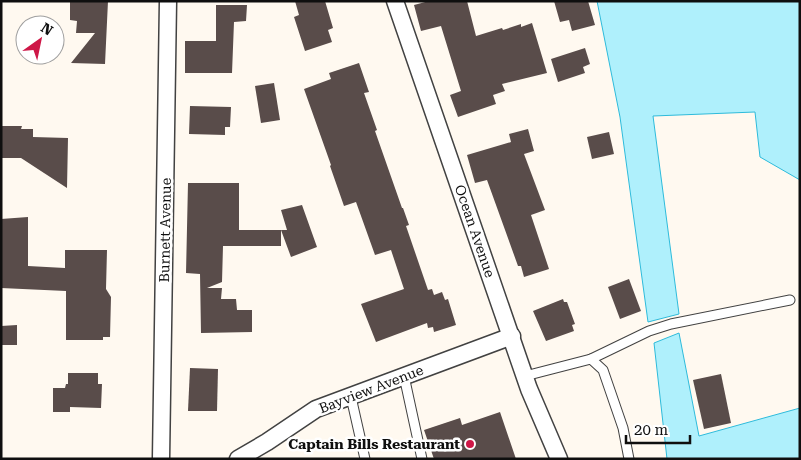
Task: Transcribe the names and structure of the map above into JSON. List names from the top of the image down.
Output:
{
  "streets": {
    "street": ["Burnett Avenue", "Ocean Avenue", "Bayview Avenue"]
  },
  "crossings": [
    ["Ocean Avenue", "Bayview Avenue"]
  ],
  "places": ["Captain Bills Restaurant"],
  "scale_bar": "20 m",
  "north": "top right"
}
